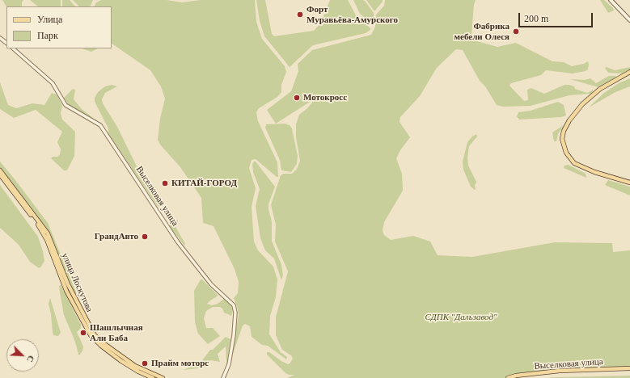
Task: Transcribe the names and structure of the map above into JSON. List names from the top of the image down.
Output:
{
  "streets": {
    "main road": ["Выселковая улица", "улица Лоскутова"]
  },
  "parks": ["СДПК \"Дальзавод\""],
  "places": [
    "Форт Муравьёва-Амурского",
    "Фабрика мебели Олеся",
    "Мотокросс",
    "КИТАЙ-ГОРОД",
    "ГрандАвто",
    "Шашлычная Али Баба",
    "Прайм моторс"
  ],
  "legend": ["Улица", "Парк"],
  "scale_bar": "200 m",
  "north": "bottom right"
}
